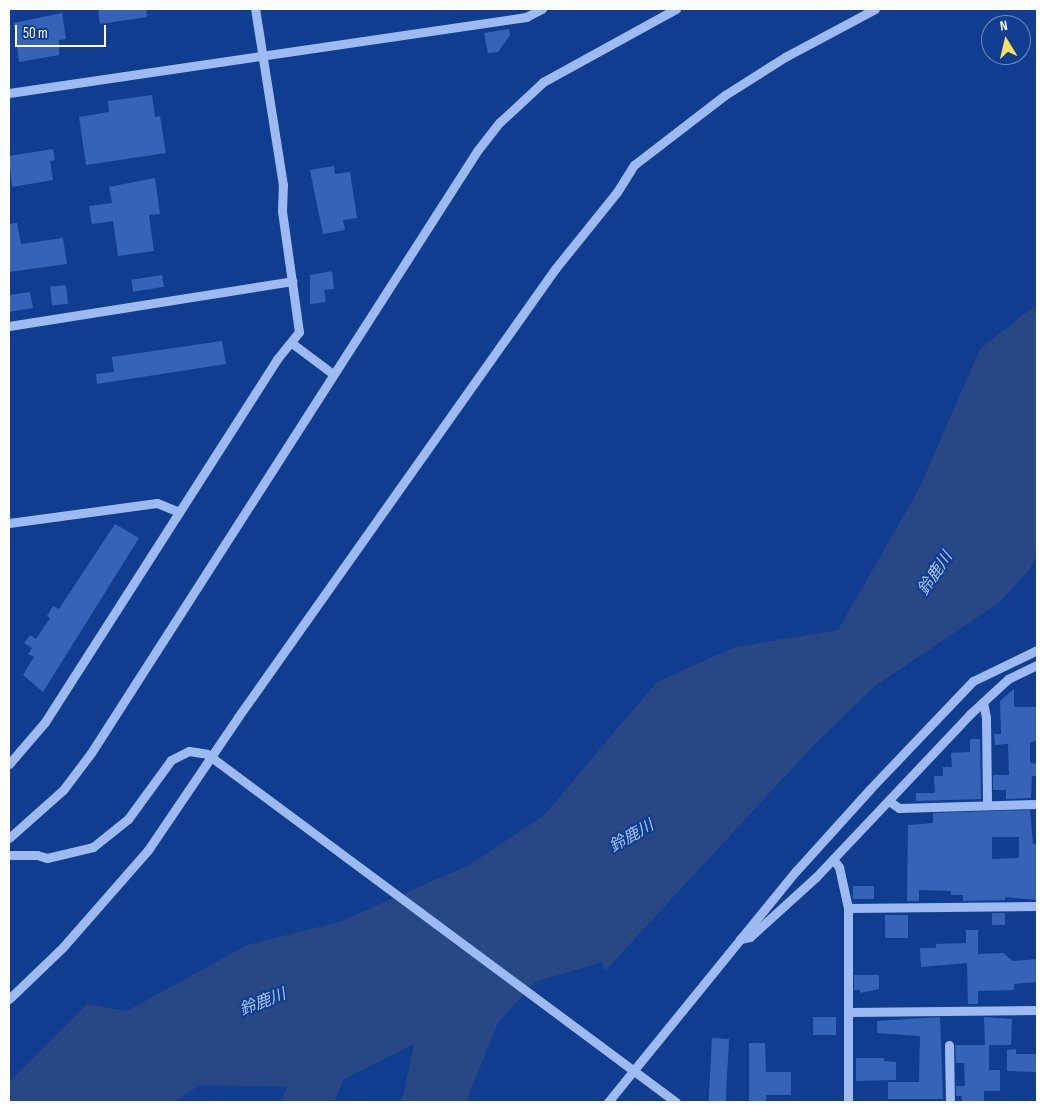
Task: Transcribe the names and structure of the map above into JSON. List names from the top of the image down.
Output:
{
  "water": ["鈴鹿川"],
  "scale_bar": "50 m",
  "north": "top"
}
